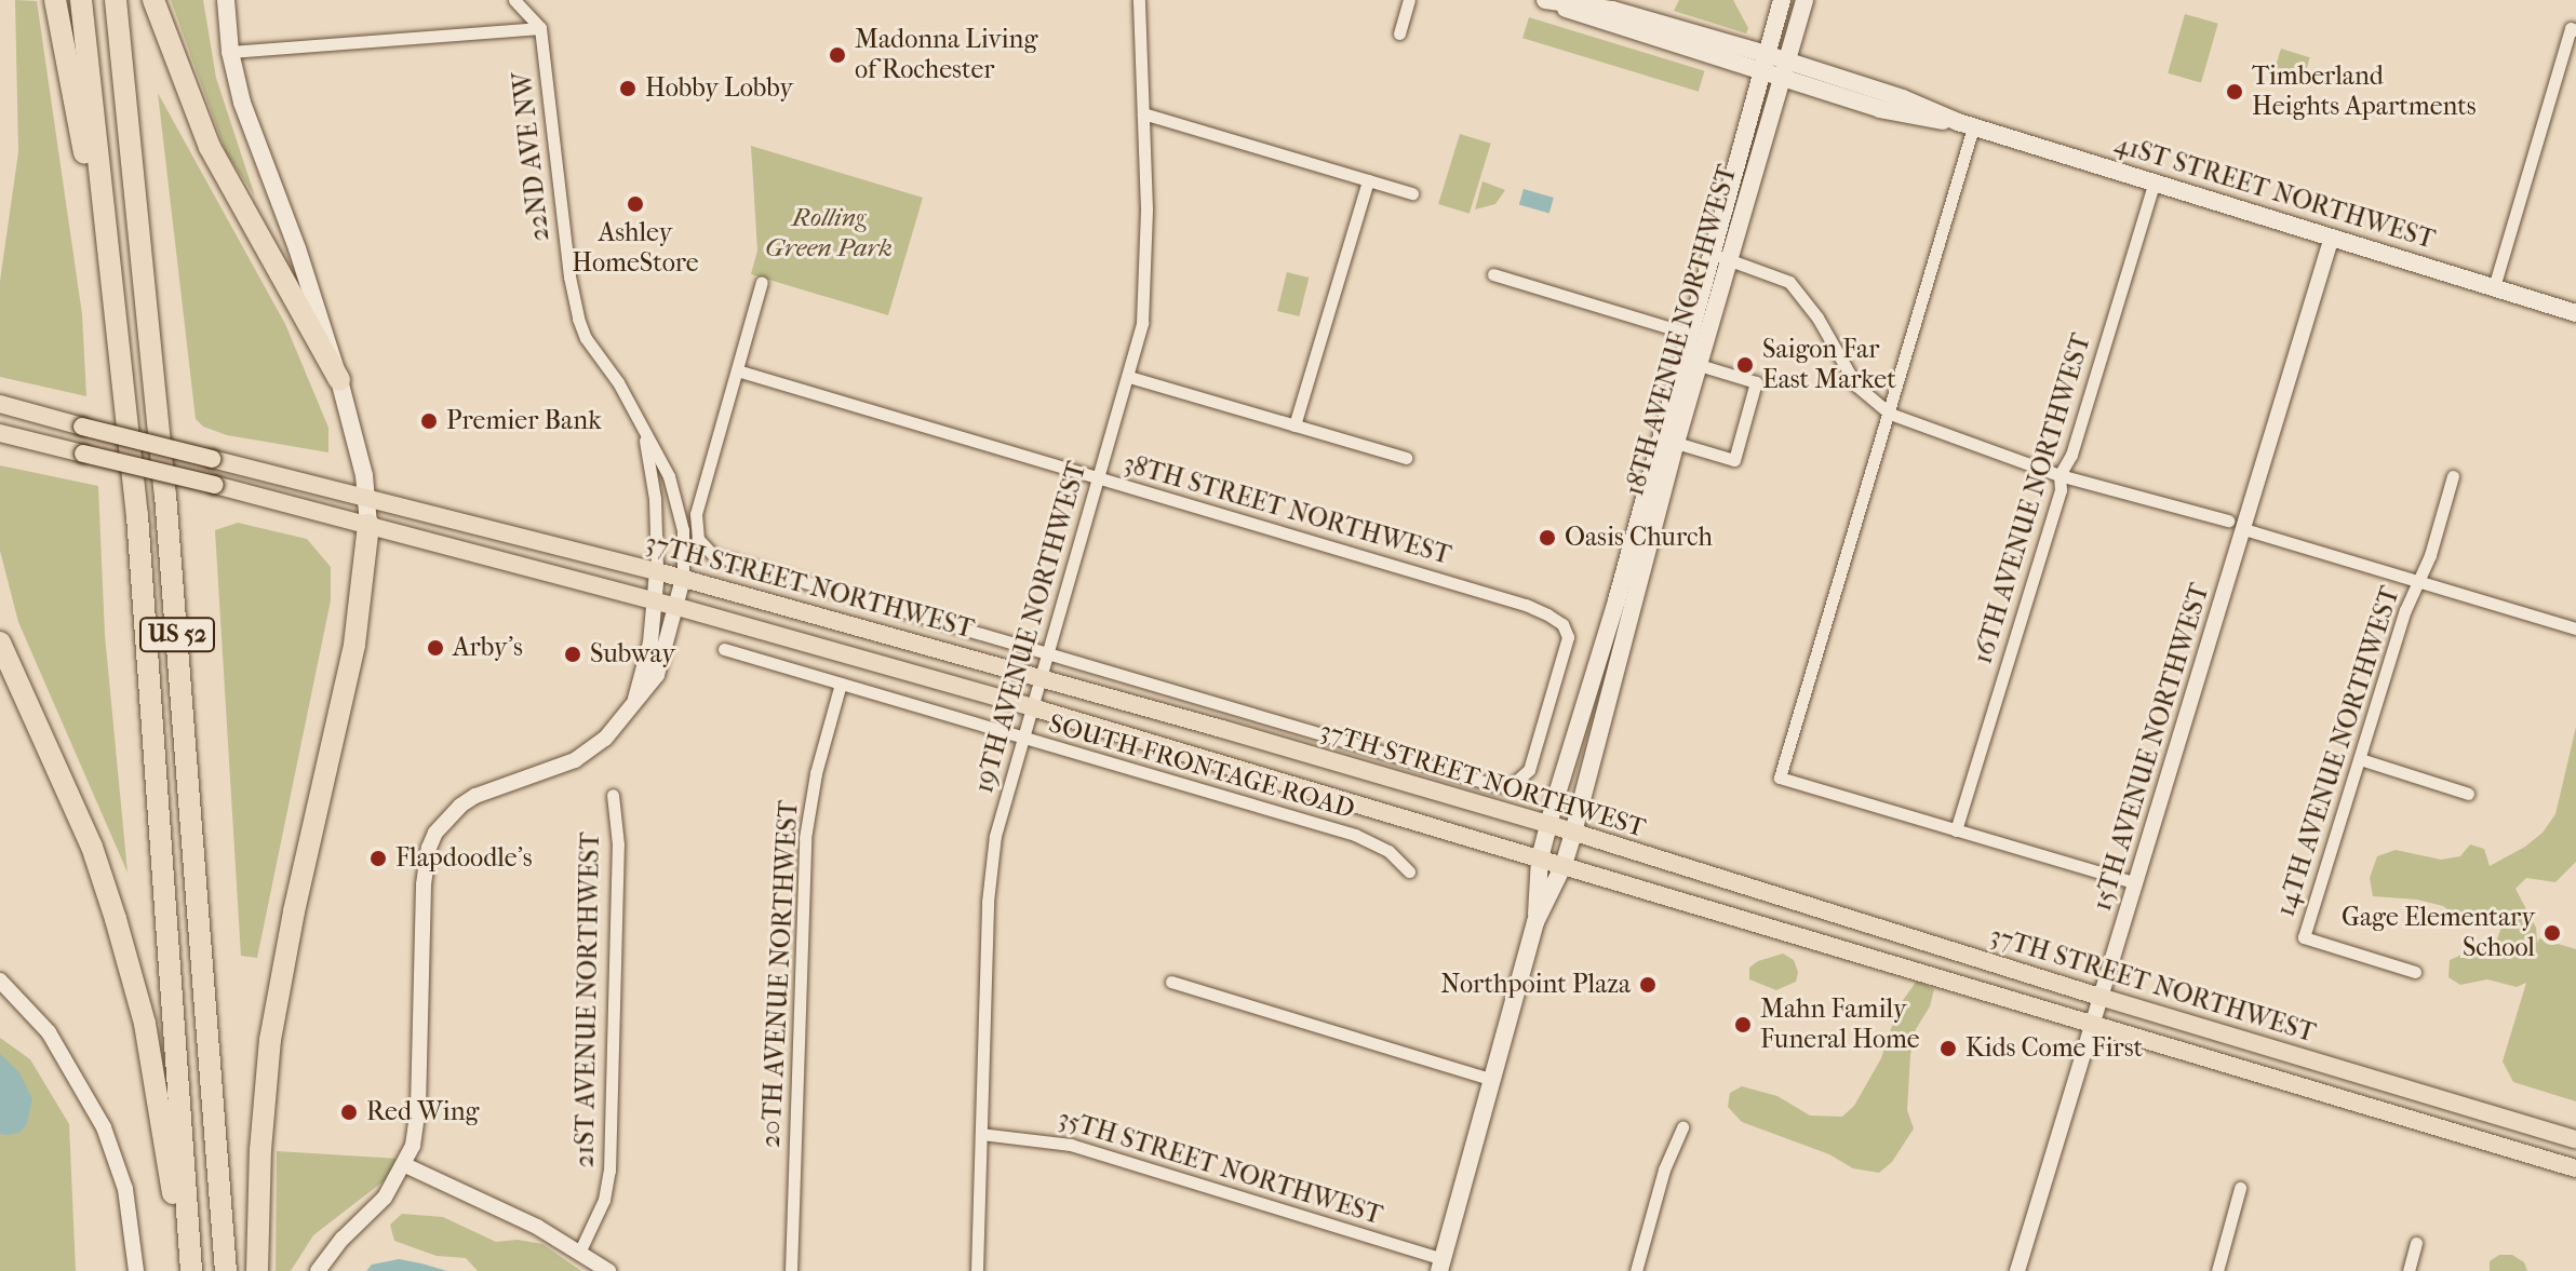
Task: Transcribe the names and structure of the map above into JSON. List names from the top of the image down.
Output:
{
  "streets": {
    "highway": ["US 52"],
    "main road": ["41ST STREET NORTHWEST", "18TH AVENUE NORTHWEST", "37TH STREET NORTHWEST"],
    "street": [
      "22ND AVE NW",
      "16TH AVENUE NORTHWEST",
      "38TH STREET NORTHWEST",
      "19TH AVENUE NORTHWEST",
      "15TH AVENUE NORTHWEST",
      "14TH AVENUE NORTHWEST",
      "SOUTH FRONTAGE ROAD",
      "20TH AVENUE NORTHWEST",
      "21ST AVENUE NORTHWEST",
      "35TH STREET NORTHWEST"
    ]
  },
  "crossings": [
    ["41ST STREET NORTHWEST", "18TH AVENUE NORTHWEST"],
    ["41ST STREET NORTHWEST", "16TH AVENUE NORTHWEST"],
    ["41ST STREET NORTHWEST", "15TH AVENUE NORTHWEST"],
    ["18TH AVENUE NORTHWEST", "37TH STREET NORTHWEST"],
    ["18TH AVENUE NORTHWEST", "35TH STREET NORTHWEST"],
    ["38TH STREET NORTHWEST", "19TH AVENUE NORTHWEST"],
    ["37TH STREET NORTHWEST", "19TH AVENUE NORTHWEST"],
    ["37TH STREET NORTHWEST", "15TH AVENUE NORTHWEST"],
    ["19TH AVENUE NORTHWEST", "SOUTH FRONTAGE ROAD"],
    ["19TH AVENUE NORTHWEST", "35TH STREET NORTHWEST"],
    ["SOUTH FRONTAGE ROAD", "20TH AVENUE NORTHWEST"]
  ],
  "parks": ["Rolling Green Park"],
  "places": [
    "Madonna Living of Rochester",
    "Hobby Lobby",
    "Timberland Heights Apartments",
    "Ashley HomeStore",
    "Saigon Far East Market",
    "Premier Bank",
    "Oasis Church",
    "Arby's",
    "Subway",
    "Flapdoodle's",
    "Gage Elementary School",
    "Northpoint Plaza",
    "Mahn Family Funeral Home",
    "Kids Come First",
    "Red Wing"
  ]
}
